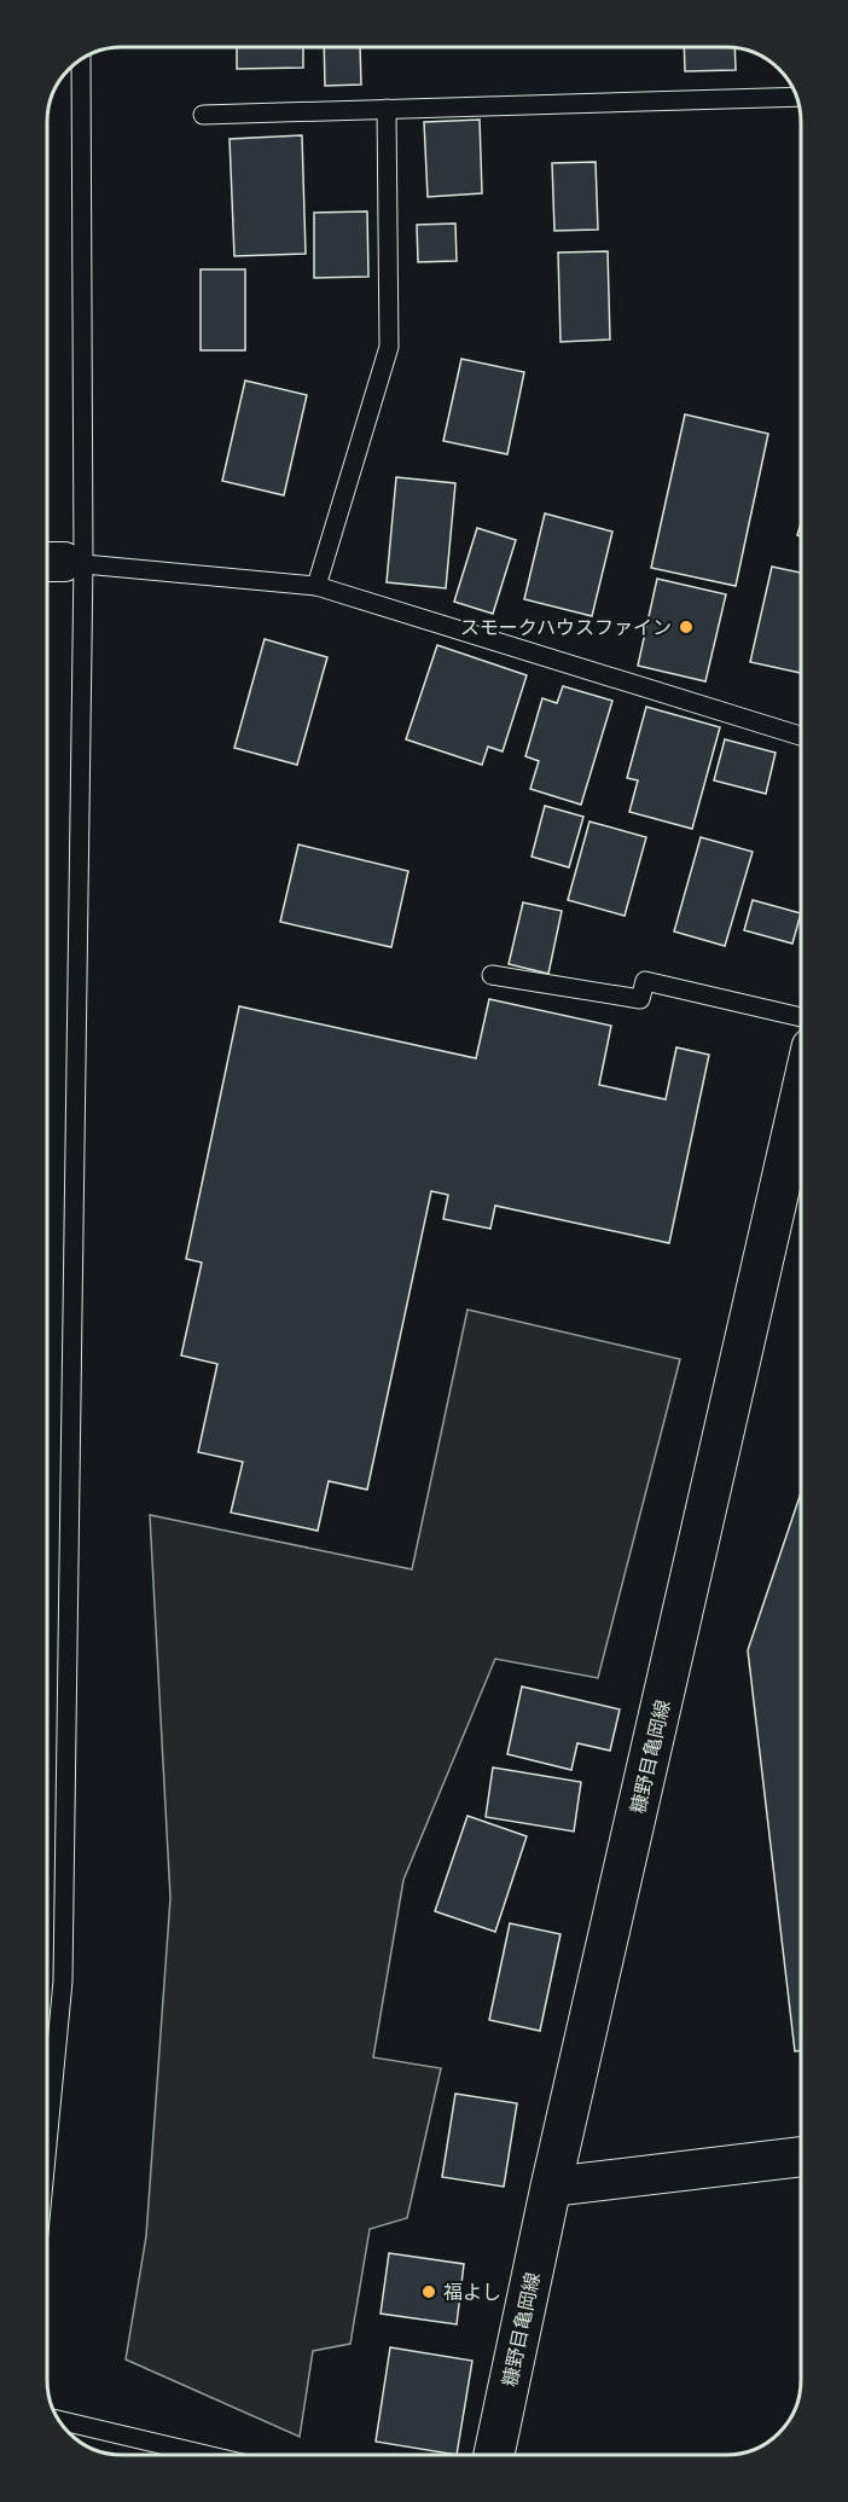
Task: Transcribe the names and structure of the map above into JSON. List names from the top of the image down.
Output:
{
  "streets": {
    "main road": ["糠野目亀岡線"]
  },
  "places": ["スモークハウスファイン", "福よし"]
}
